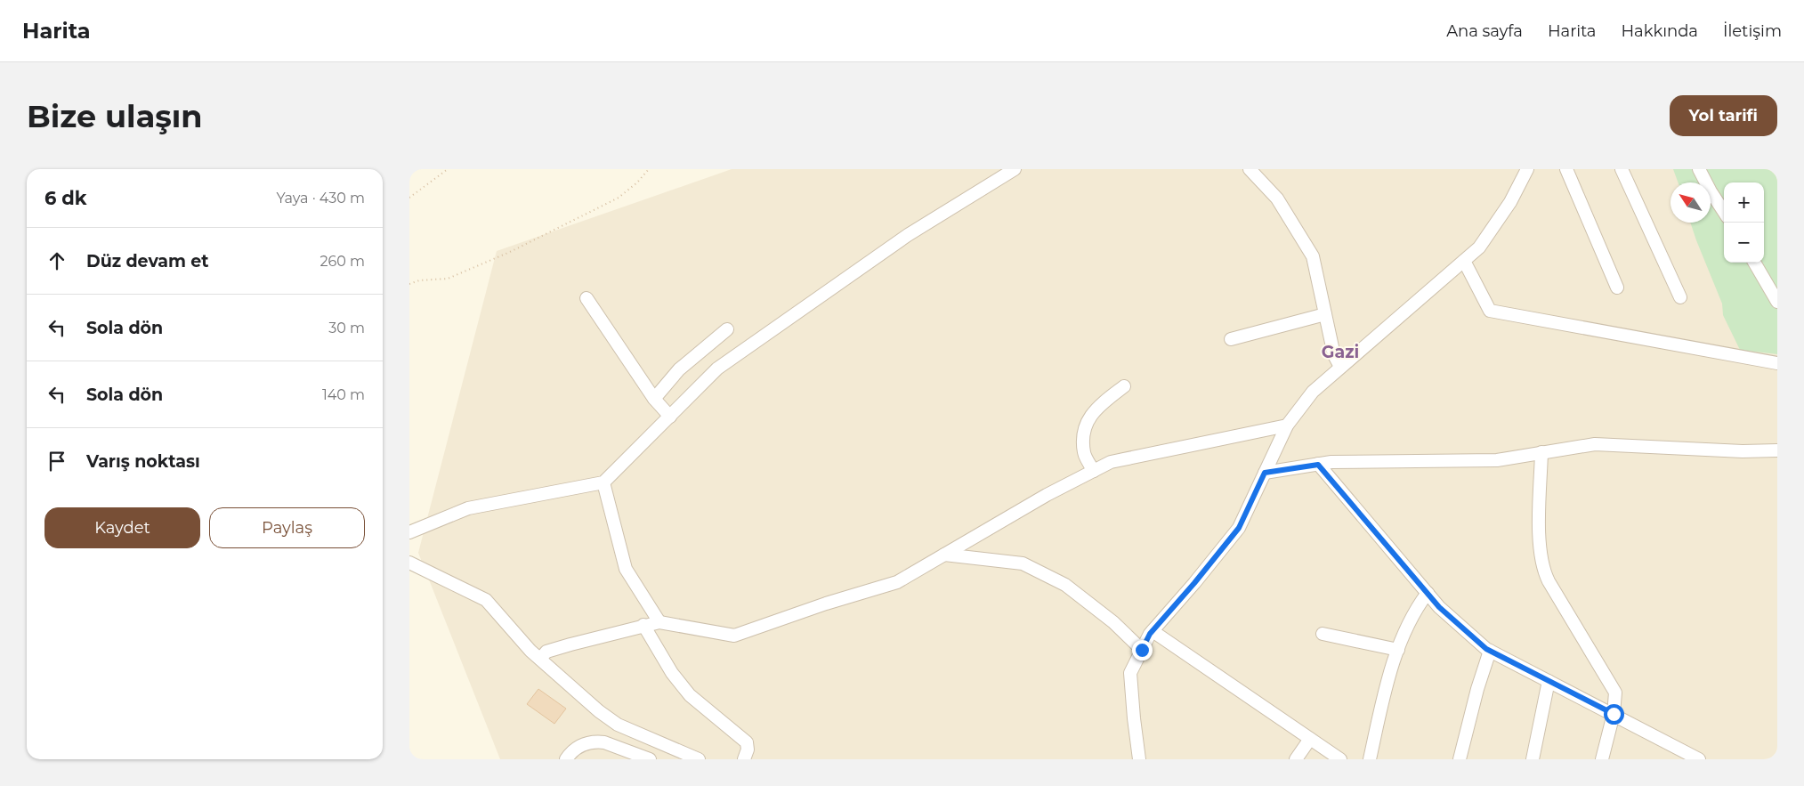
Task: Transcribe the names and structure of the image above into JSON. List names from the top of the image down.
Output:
{
  "districts": ["Gazi"],
  "north": "top left",
  "page": {
    "header": "Harita",
    "nav": [
      "Ana sayfa",
      "Harita",
      "Hakkında",
      "İletişim"
    ],
    "buttons": [
      "Yol tarifi",
      ["Kaydet", "Paylaş"]
    ],
    "title": "Bize ulaşın",
    "heading": ["6 dk", "Yaya · 430 m"],
    "map_buttons": ["+", "−"],
    "list": [
      ["Düz devam et", "260 m"],
      ["Sola dön", "30 m"],
      ["Sola dön", "140 m"],
      "Varış noktası"
    ]
  }
}
